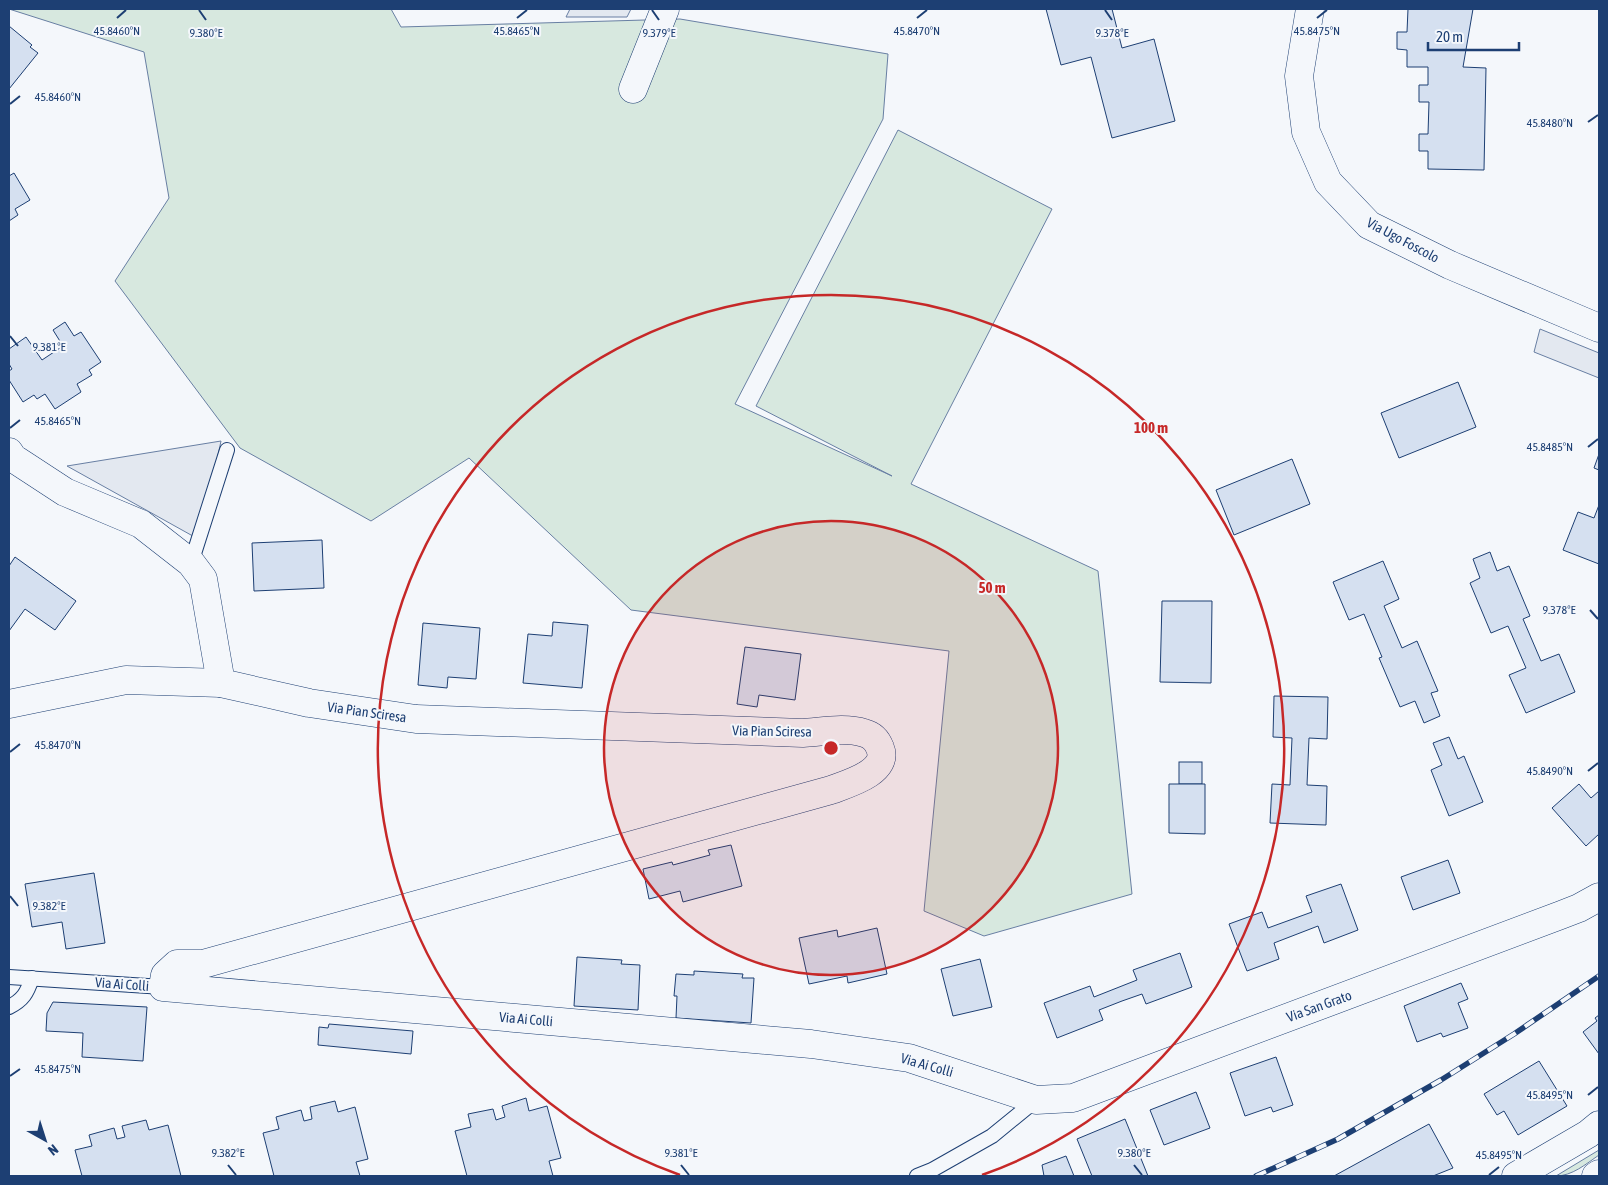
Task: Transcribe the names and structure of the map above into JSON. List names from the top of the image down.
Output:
{
  "streets": {
    "street": [
      "Via Ugo Foscolo",
      "Via Pian Sciresa",
      "Via Ai Colli",
      "Via San Grato"
    ]
  },
  "crossings": [
    ["Via Pian Sciresa", "Via Ai Colli"],
    ["Via Ai Colli", "Via San Grato"]
  ],
  "scale_bar": "20 m",
  "north": "bottom right",
  "coordinates": [
    "45.8460°N",
    "45.8465°N",
    "45.8470°N",
    "45.8475°N",
    "9.380°E",
    "9.379°E",
    "9.378°E",
    "45.8480°N",
    "9.381°E",
    "45.8485°N",
    "45.8490°N",
    "9.382°E",
    "45.8495°N"
  ],
  "rings": ["100 m", "50 m"]
}
